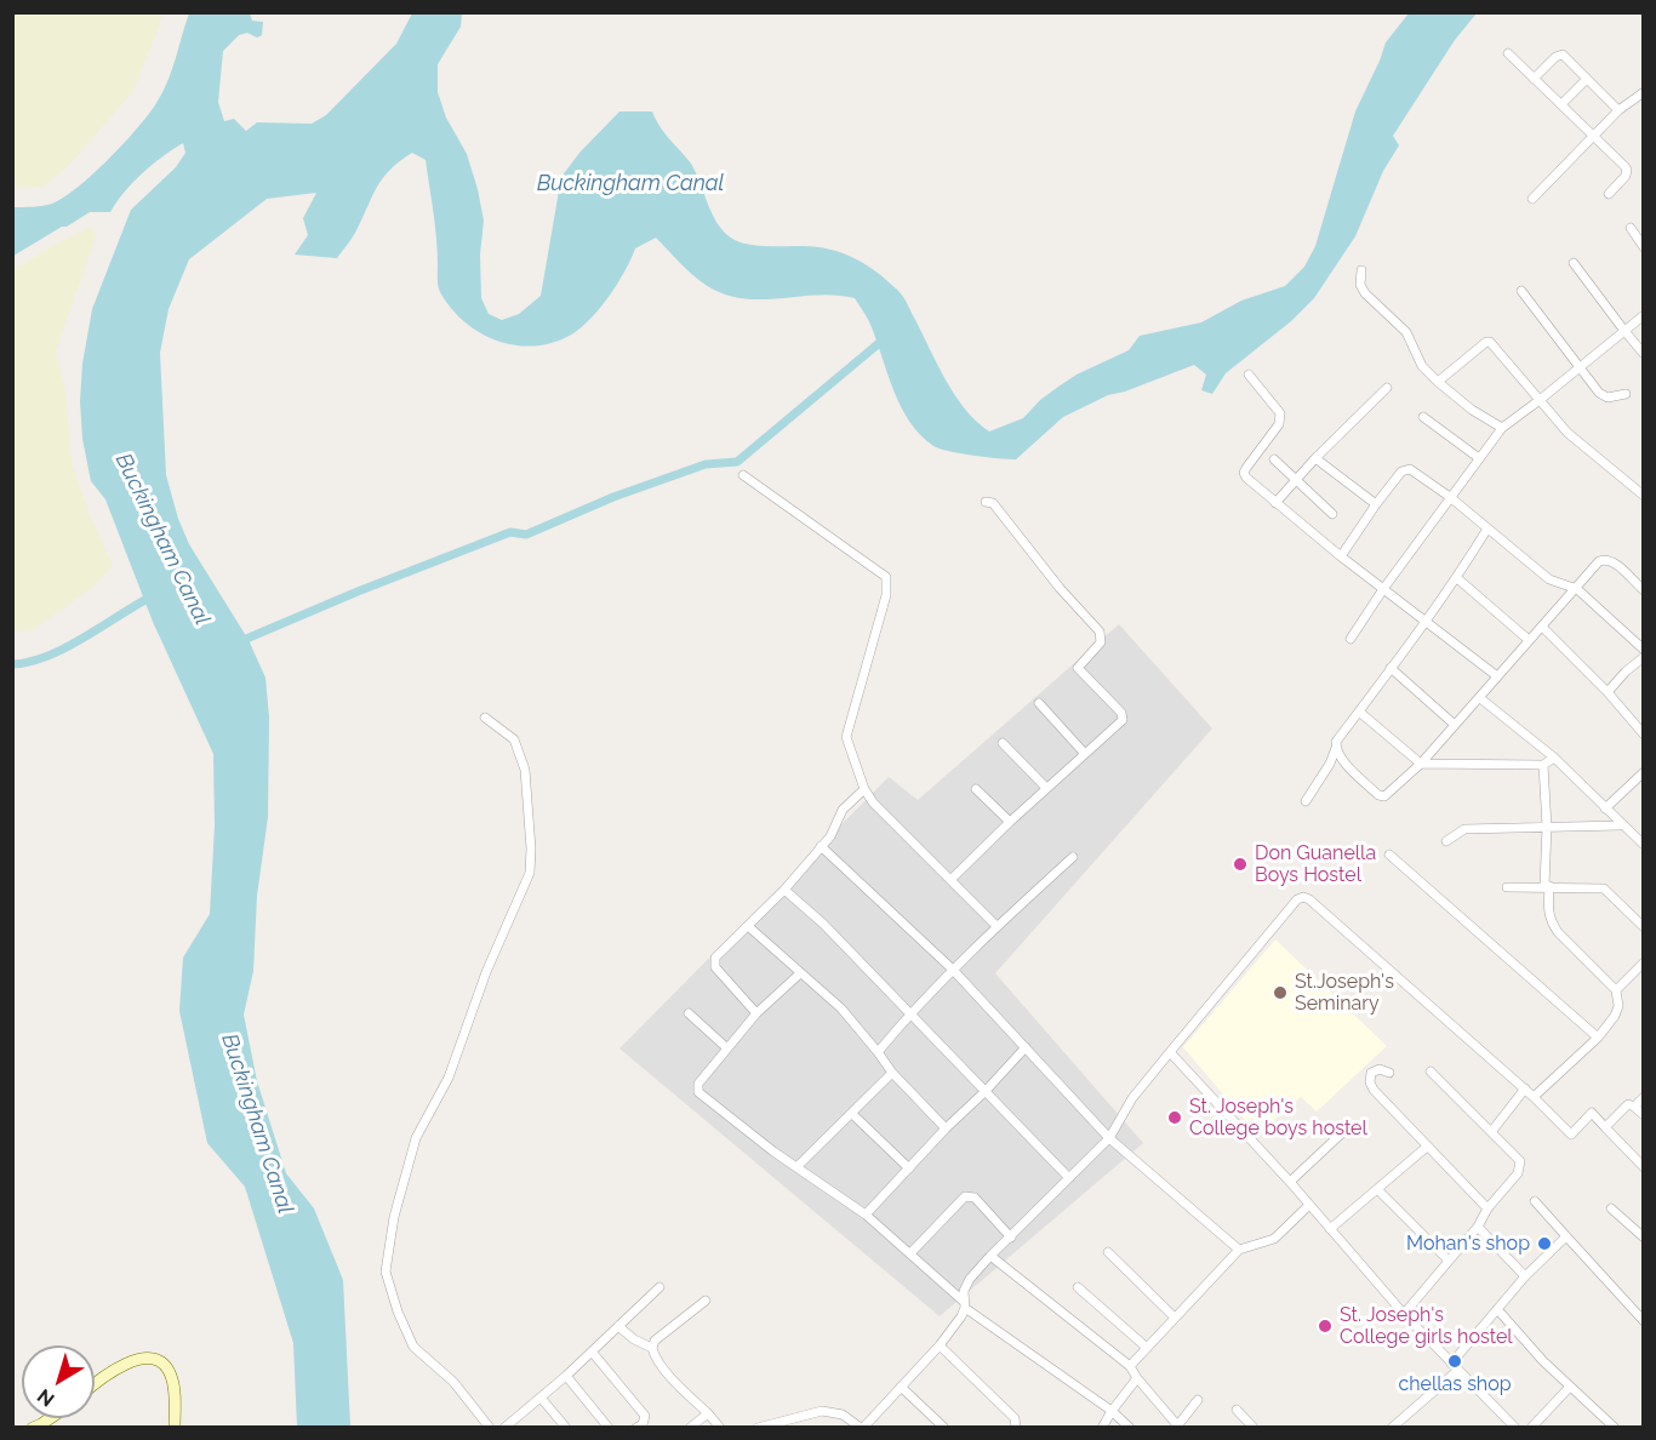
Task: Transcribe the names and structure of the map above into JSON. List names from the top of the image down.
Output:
{
  "water": ["Buckingham Canal"],
  "places": [
    "Don Guanella Boys Hostel",
    "St.Joseph's Seminary",
    "St. Joseph's College boys hostel",
    "Mohan's shop",
    "St. Joseph's College girls hostel",
    "chellas shop"
  ],
  "north": "bottom left"
}
